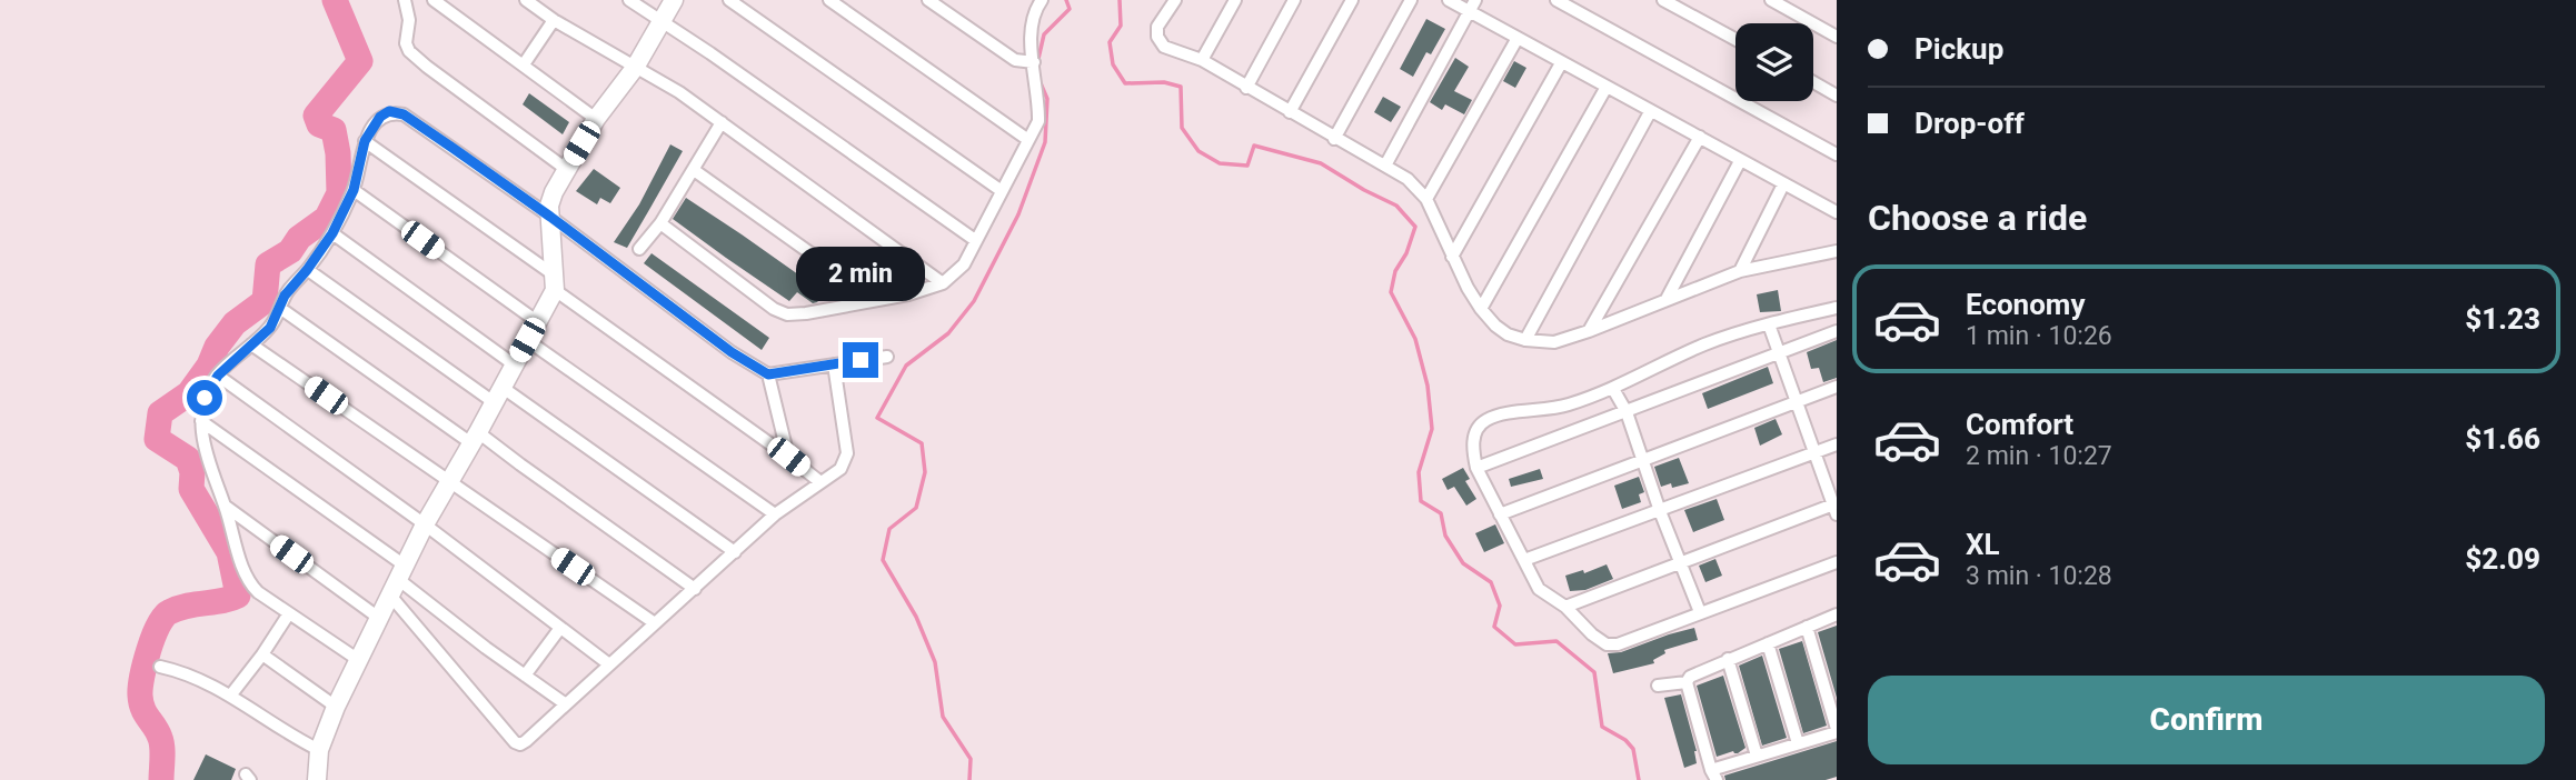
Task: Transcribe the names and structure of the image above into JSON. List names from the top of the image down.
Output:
{
  "page": {
    "banner": ["Pickup", "Drop-off"],
    "heading": "Choose a ride",
    "bubble": "2 min",
    "list": [
      {
        "name": "Economy",
        "note": "1 min · 10:26",
        "value": "$1.23"
      },
      {
        "name": "Comfort",
        "note": "2 min · 10:27",
        "value": "$1.66"
      },
      {
        "name": "XL",
        "note": "3 min · 10:28",
        "value": "$2.09"
      }
    ],
    "buttons": "Confirm"
  }
}
